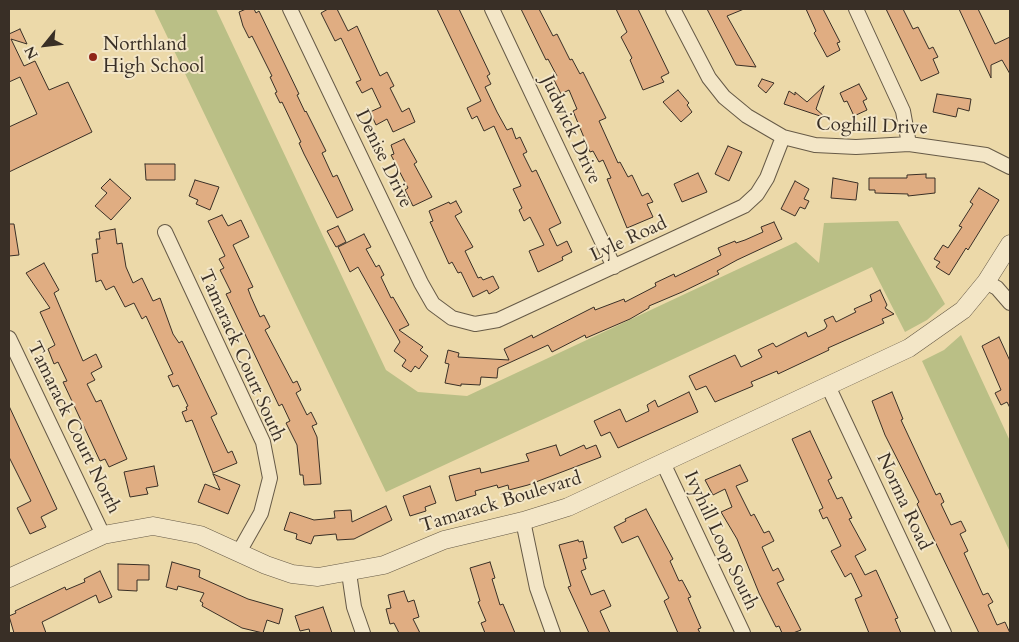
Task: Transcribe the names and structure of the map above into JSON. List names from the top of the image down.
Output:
{
  "streets": {
    "street": [
      "Coghill Drive",
      "Judwick Drive",
      "Denise Drive",
      "Lyle Road",
      "Tamarack Court South",
      "Tamarack Court North",
      "Norma Road",
      "Tamarack Boulevard",
      "Ivyhill Loop South"
    ]
  },
  "crossings": [
    ["Coghill Drive", "Lyle Road"],
    ["Judwick Drive", "Lyle Road"],
    ["Denise Drive", "Lyle Road"],
    ["Tamarack Court South", "Tamarack Boulevard"],
    ["Tamarack Court North", "Tamarack Boulevard"],
    ["Norma Road", "Tamarack Boulevard"],
    ["Tamarack Boulevard", "Ivyhill Loop South"]
  ],
  "places": ["Northland High School"],
  "north": "bottom left"
}
